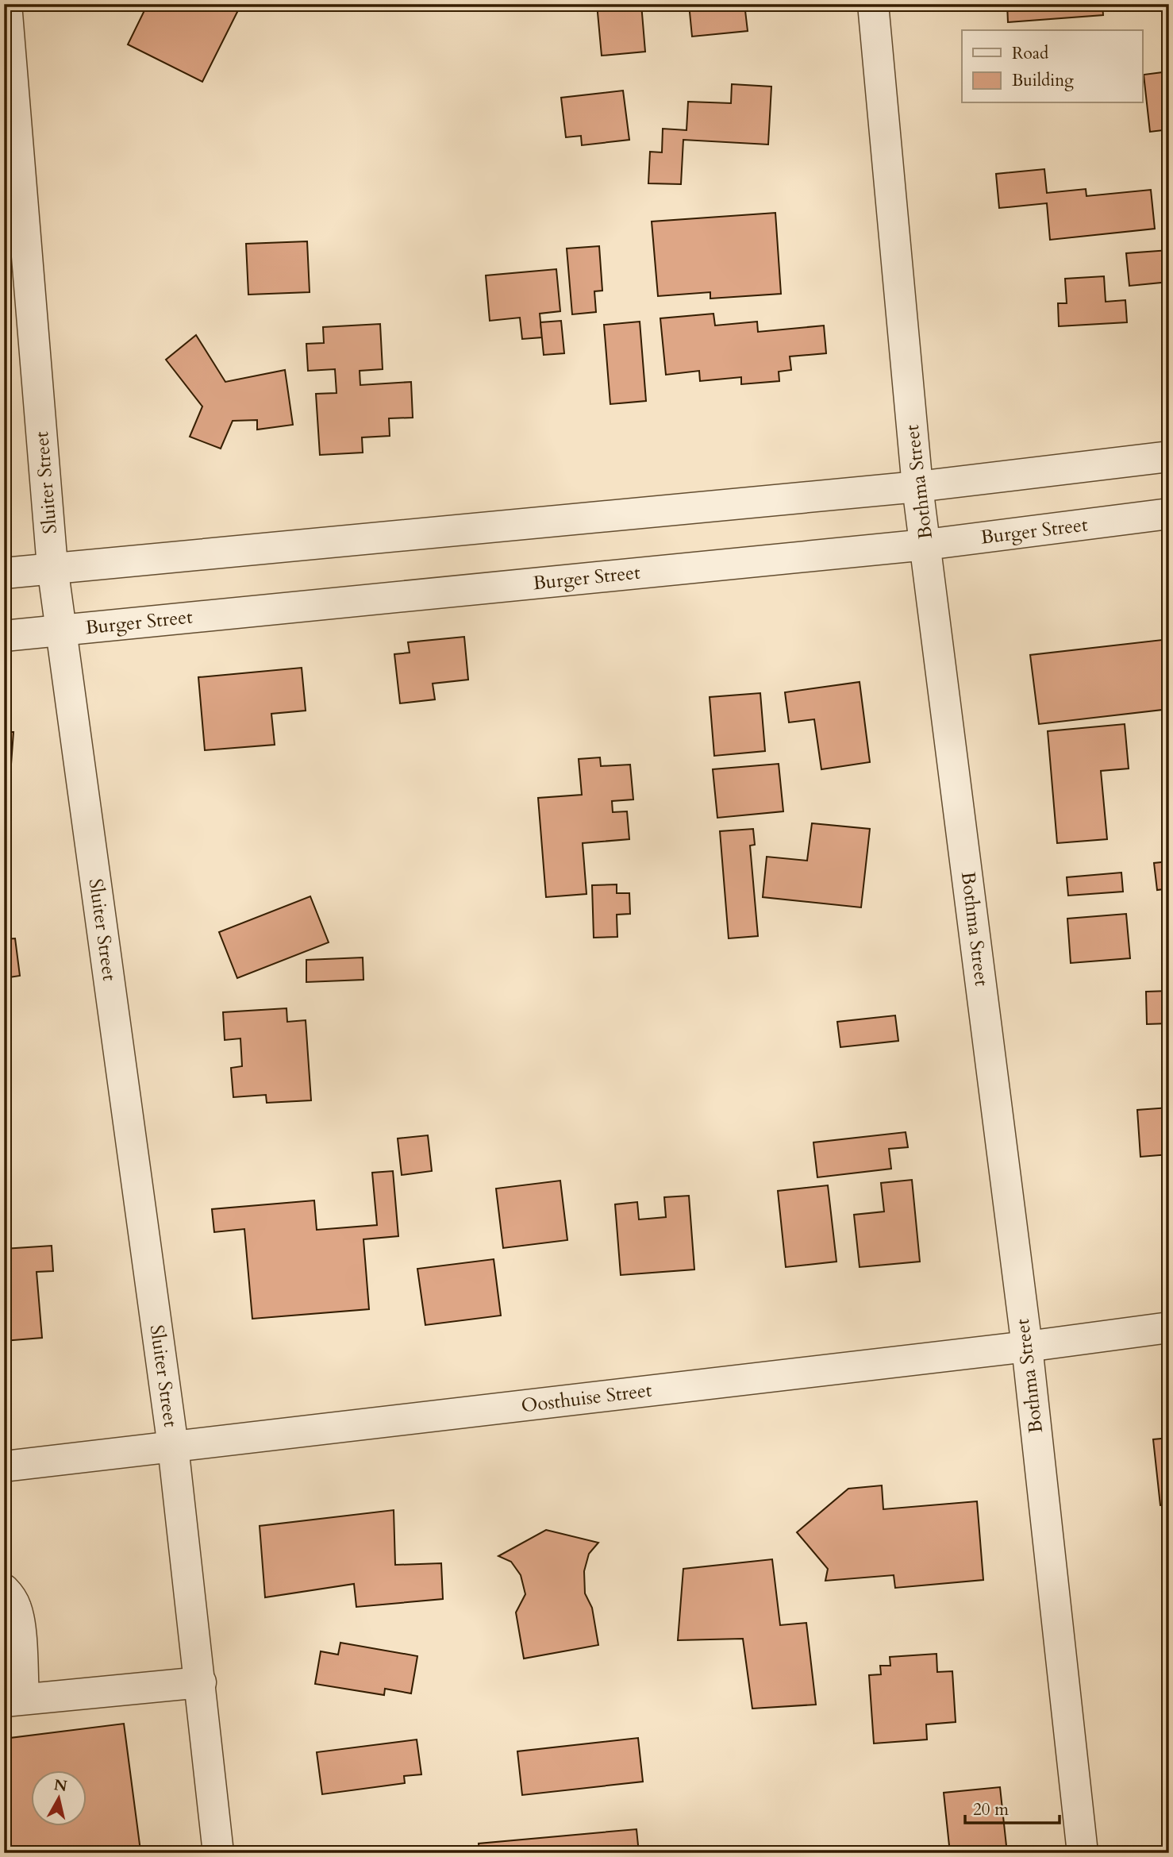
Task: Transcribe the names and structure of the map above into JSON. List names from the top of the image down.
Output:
{
  "streets": {
    "street": [
      "Bothma Street",
      "Sluiter Street",
      "Burger Street",
      "Oosthuise Street"
    ]
  },
  "crossings": [
    ["Bothma Street", "Burger Street"],
    ["Bothma Street", "Oosthuise Street"],
    ["Sluiter Street", "Burger Street"],
    ["Sluiter Street", "Oosthuise Street"]
  ],
  "legend": ["Road", "Building"],
  "scale_bar": "20 m",
  "north": "top"
}
